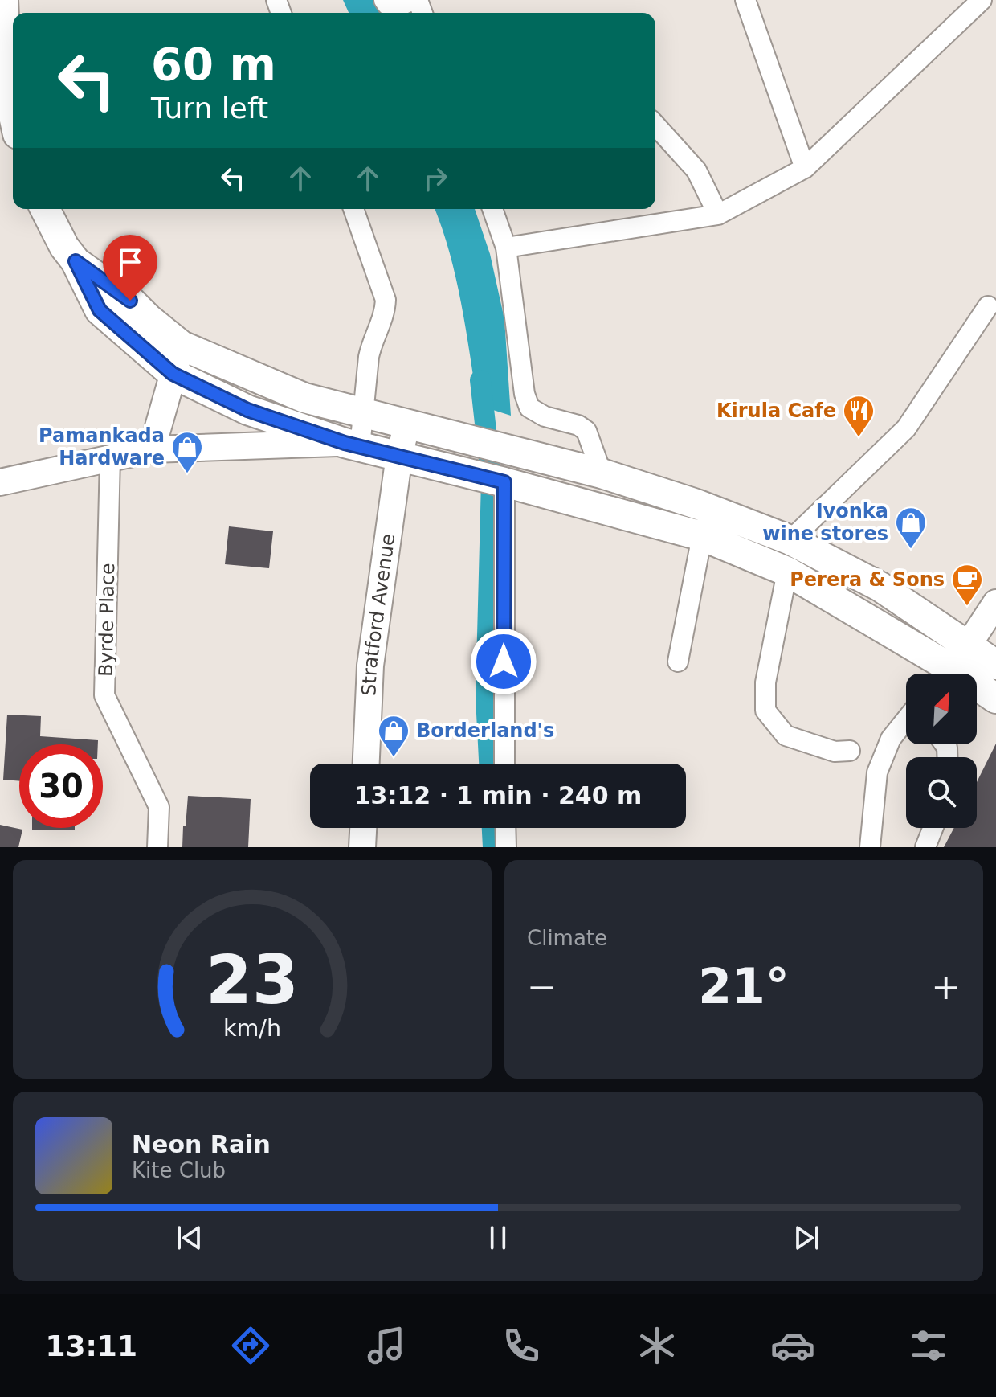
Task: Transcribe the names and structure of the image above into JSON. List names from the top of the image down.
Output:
{
  "streets": {
    "main road": ["Stratford Avenue"],
    "street": ["Byrde Place"]
  },
  "places": {
    "restaurant": ["Kirula Cafe"],
    "shop": ["Pamankada Hardware", "Ivonka wine stores", "Borderland's"],
    "cafe": ["Perera & Sons"]
  },
  "north": "top right",
  "page": {
    "turn": ["60 m", "Turn left"],
    "limit": "30",
    "trip": "13:12 · 1 min · 240 m",
    "tile": "Climate",
    "heat": ["−", "21°", "+"],
    "song": ["Neon Rain", "Kite Club"],
    "tabs": "13:11",
    "gauge": ["23", "km/h"]
  }
}
